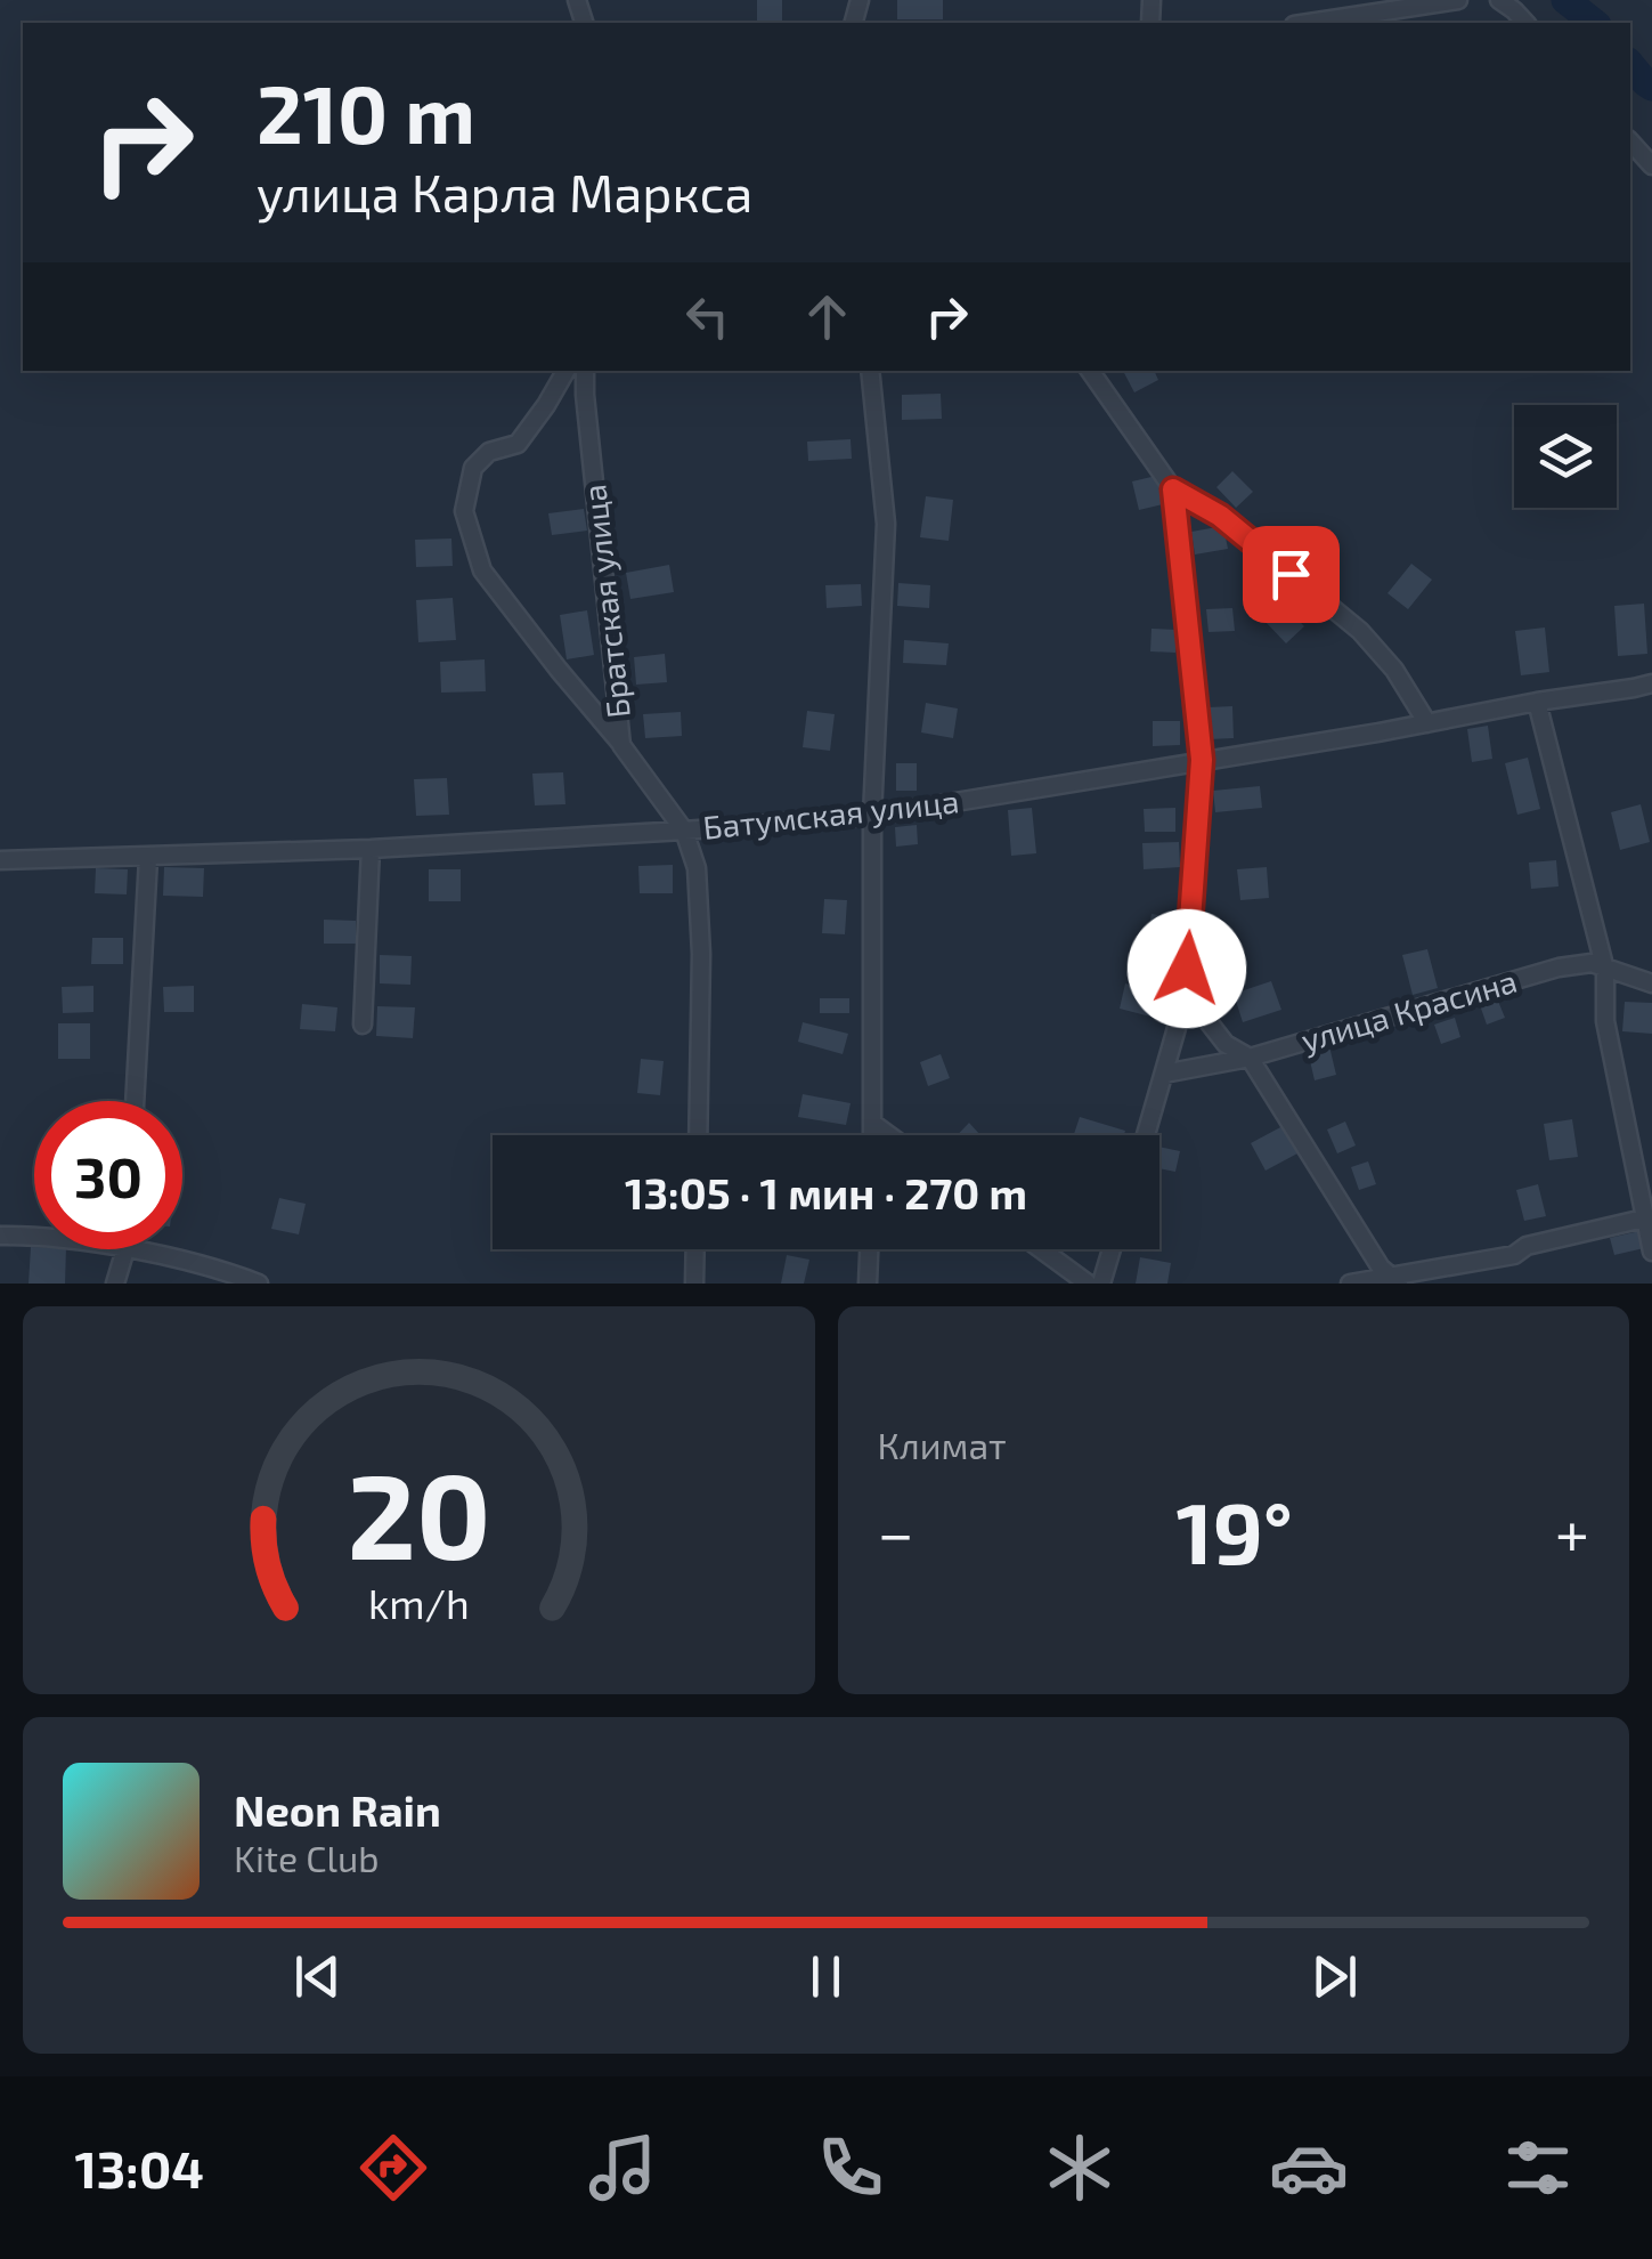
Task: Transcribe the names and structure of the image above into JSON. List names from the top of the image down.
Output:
{
  "streets": {
    "street": ["Братская улица", "Батумская улица", "улица Красина"]
  },
  "crossings": [
    ["Братская улица", "Батумская улица"]
  ],
  "page": {
    "turn": ["210 m", "улица Карла Маркса"],
    "limit": "30",
    "trip": "13:05 · 1 мин · 270 m",
    "tile": "Климат",
    "heat": ["−", "19°", "+"],
    "song": ["Neon Rain", "Kite Club"],
    "tabs": "13:04",
    "gauge": ["20", "km/h"]
  }
}
